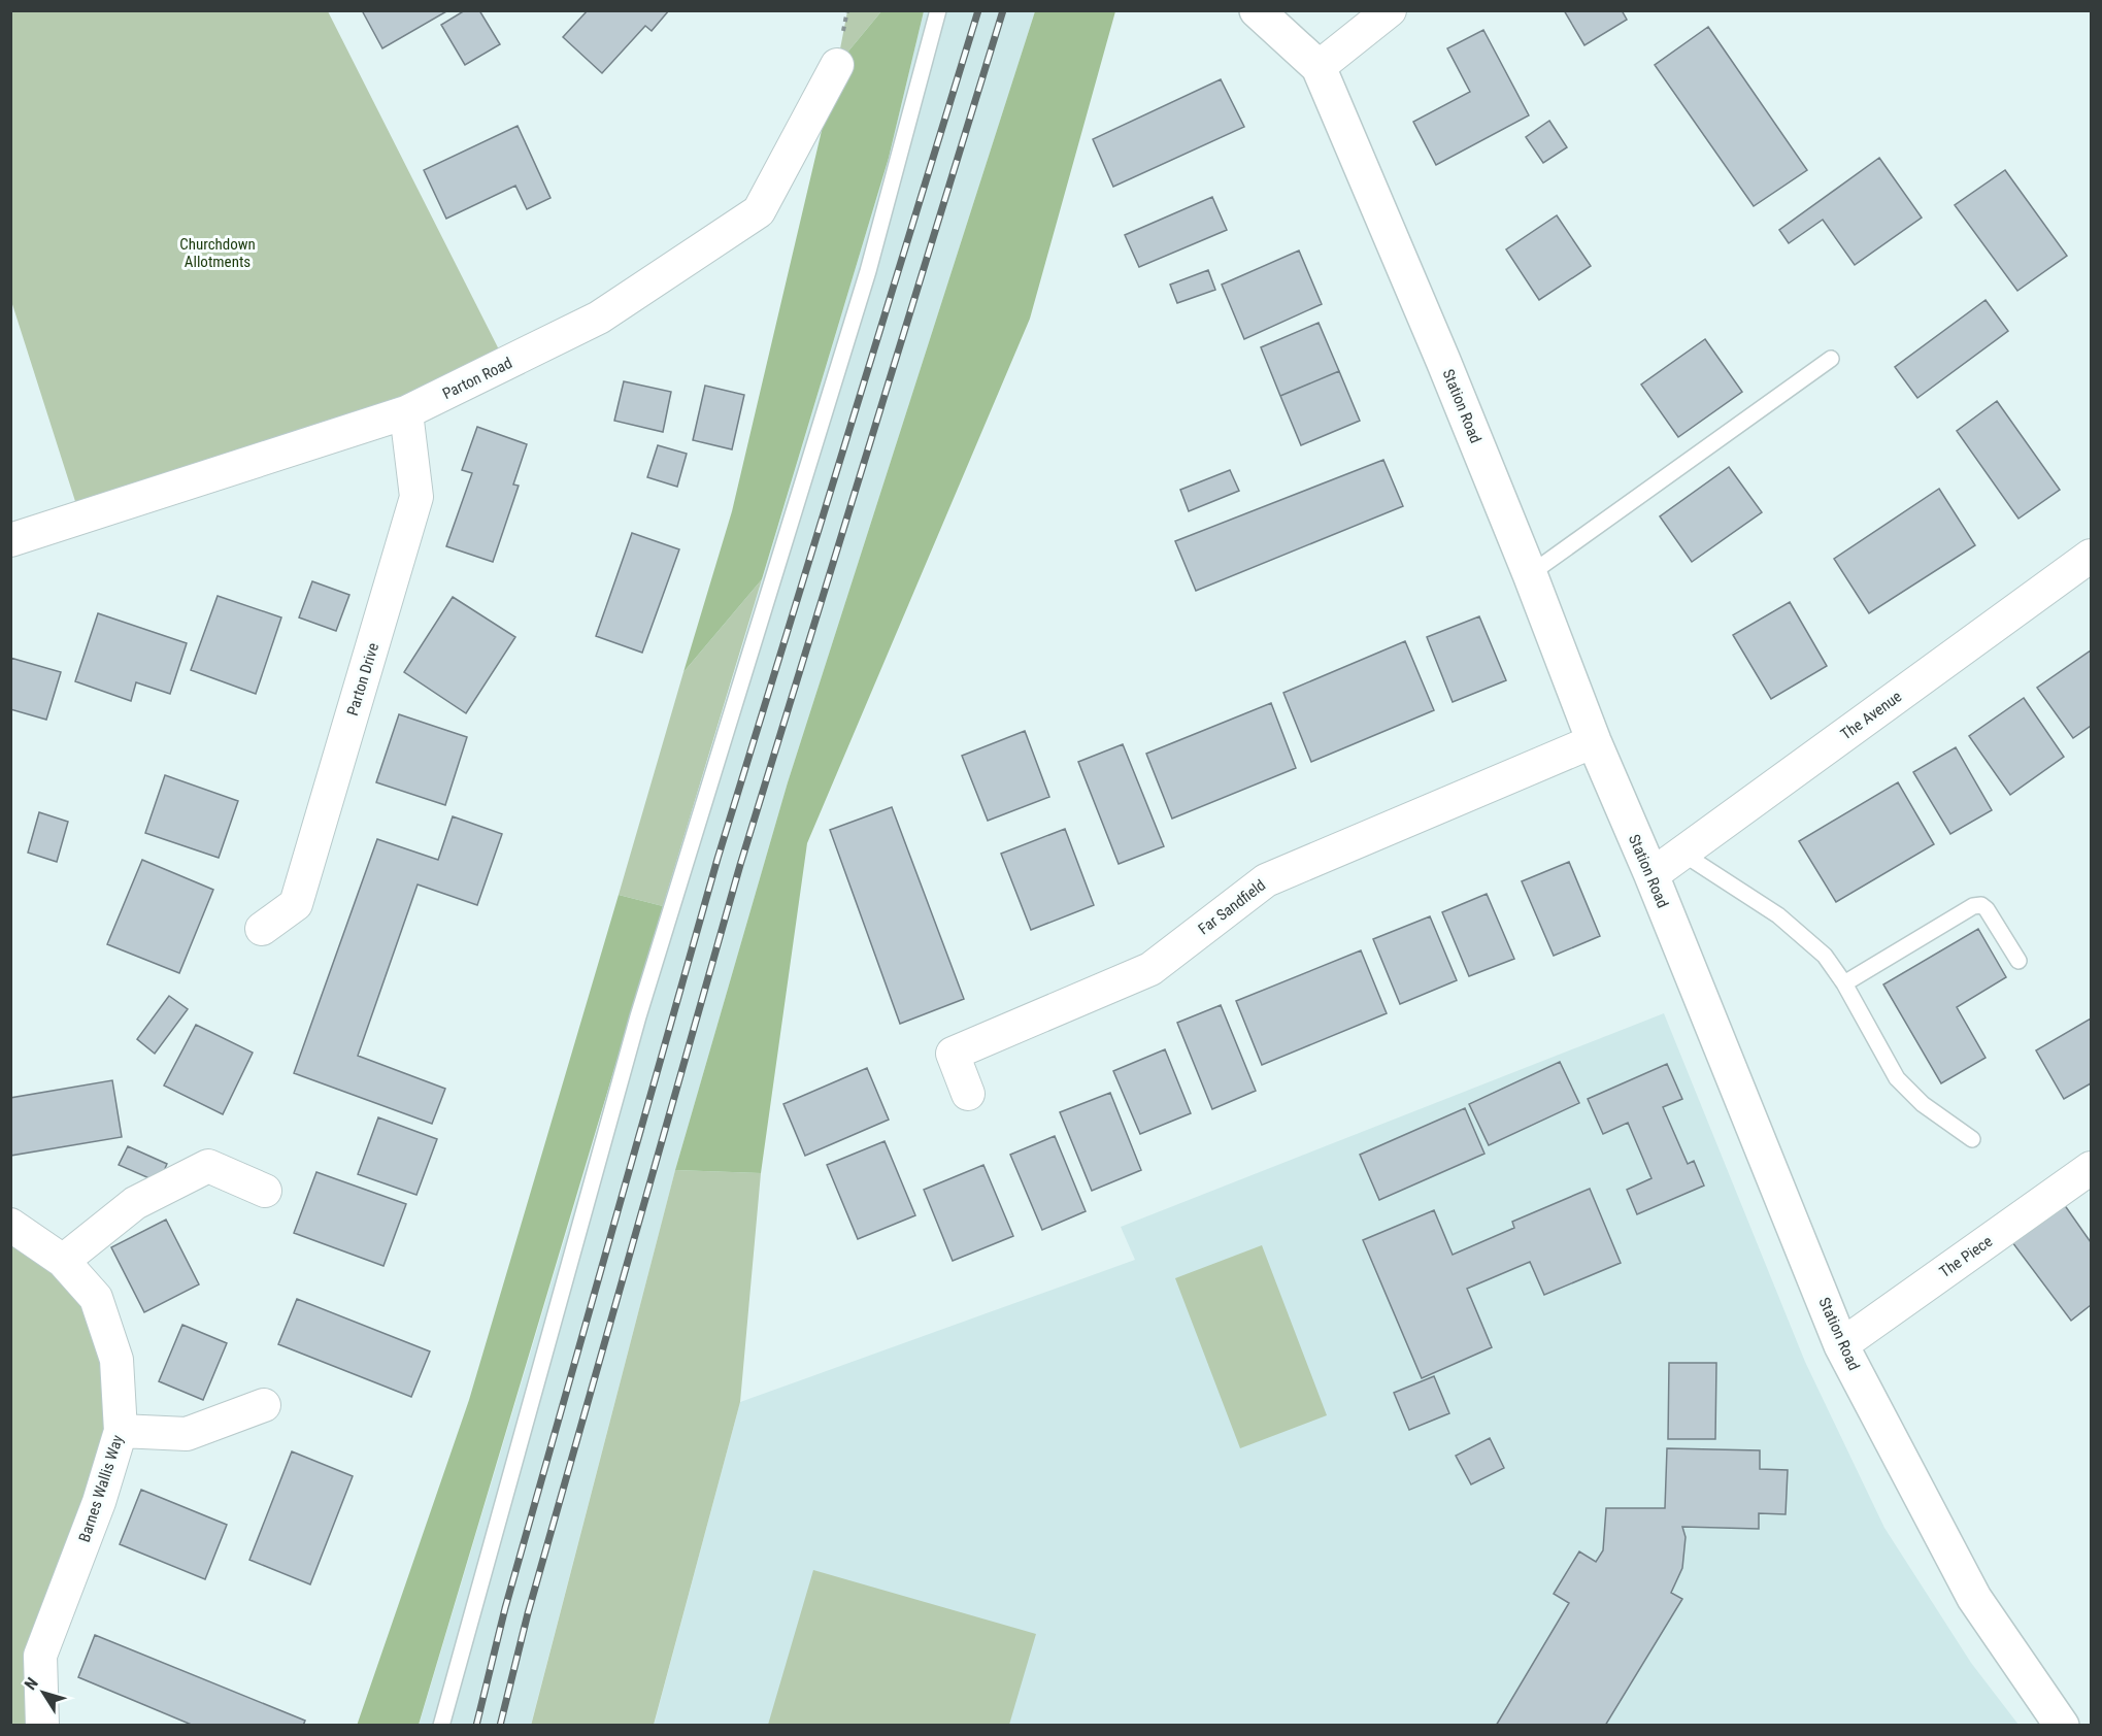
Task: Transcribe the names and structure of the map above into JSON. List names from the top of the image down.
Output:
{
  "streets": {
    "street": [
      "Parton Road",
      "Station Road",
      "Parton Drive",
      "The Avenue",
      "Far Sandfield",
      "The Piece",
      "Barnes Wallis Way"
    ]
  },
  "crossings": [
    ["Parton Road", "Parton Drive"],
    ["Station Road", "The Avenue"],
    ["Station Road", "Far Sandfield"],
    ["Station Road", "The Piece"]
  ],
  "parks": ["Churchdown Allotments"],
  "north": "top left"
}
